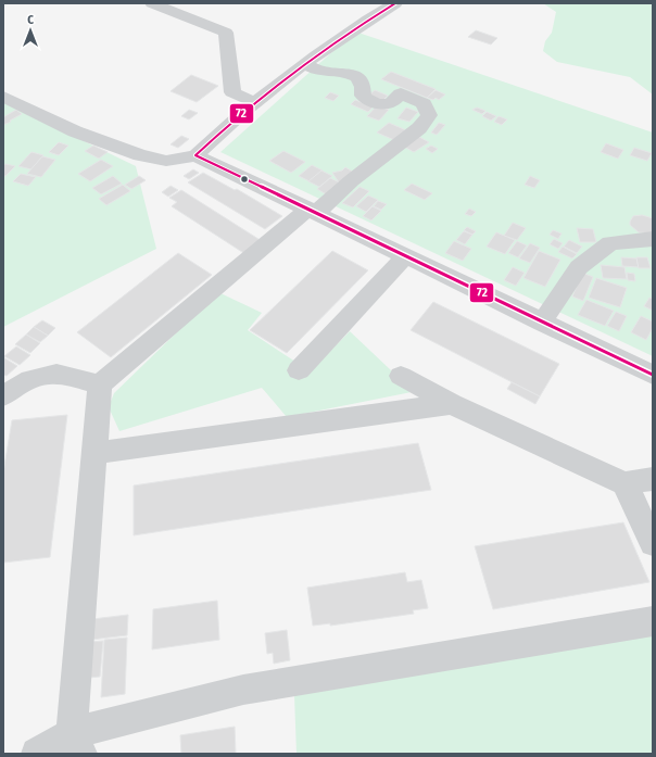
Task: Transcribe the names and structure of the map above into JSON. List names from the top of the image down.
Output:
{
  "lines": ["transit line 72"],
  "north": "top"
}
